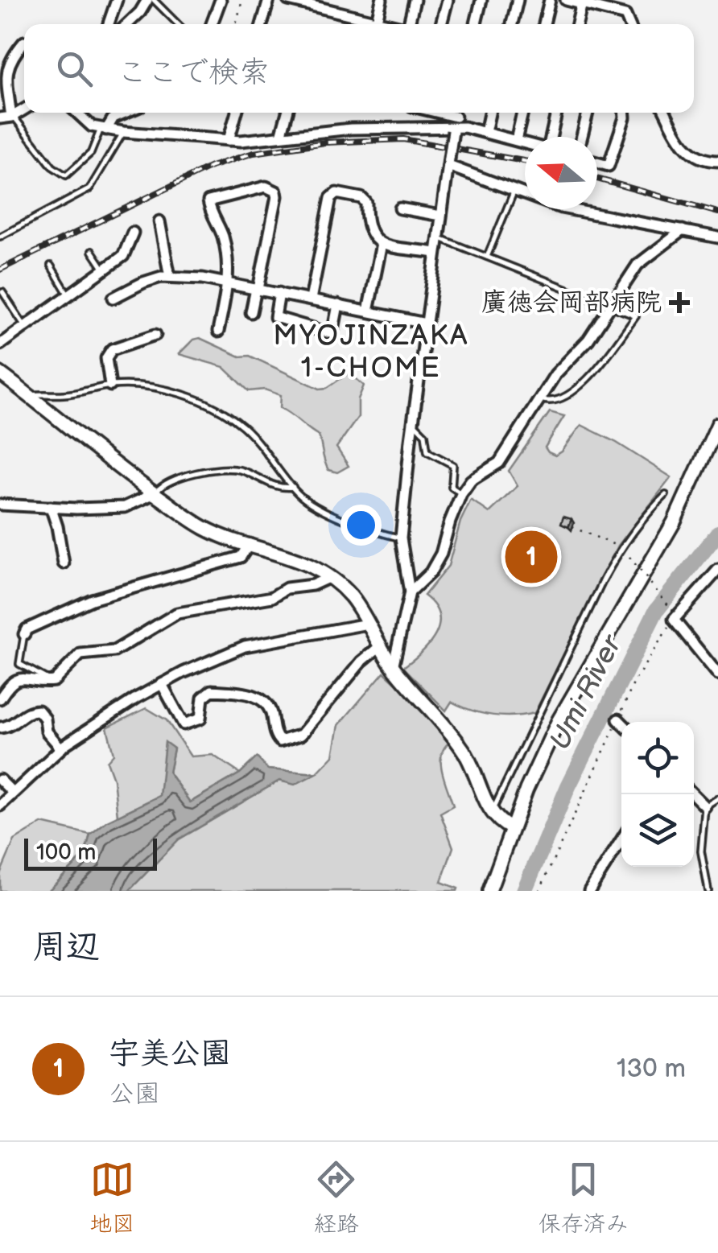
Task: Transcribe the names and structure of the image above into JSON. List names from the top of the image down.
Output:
{
  "districts": ["MYOJINZAKA 1-CHOME"],
  "water": ["Umi River"],
  "places": {
    "health": ["廣徳会岡部病院"]
  },
  "scale_bar": "100 m",
  "north": "left",
  "page": {
    "search": "ここで検索",
    "pins": "1",
    "scale": "100 m",
    "heading": "周辺",
    "list": [
      {
        "mark": "1",
        "name": "宇美公園",
        "note": "公園",
        "value": "130 m"
      }
    ],
    "nav": ["地図", "経路", "保存済み"]
  }
}
